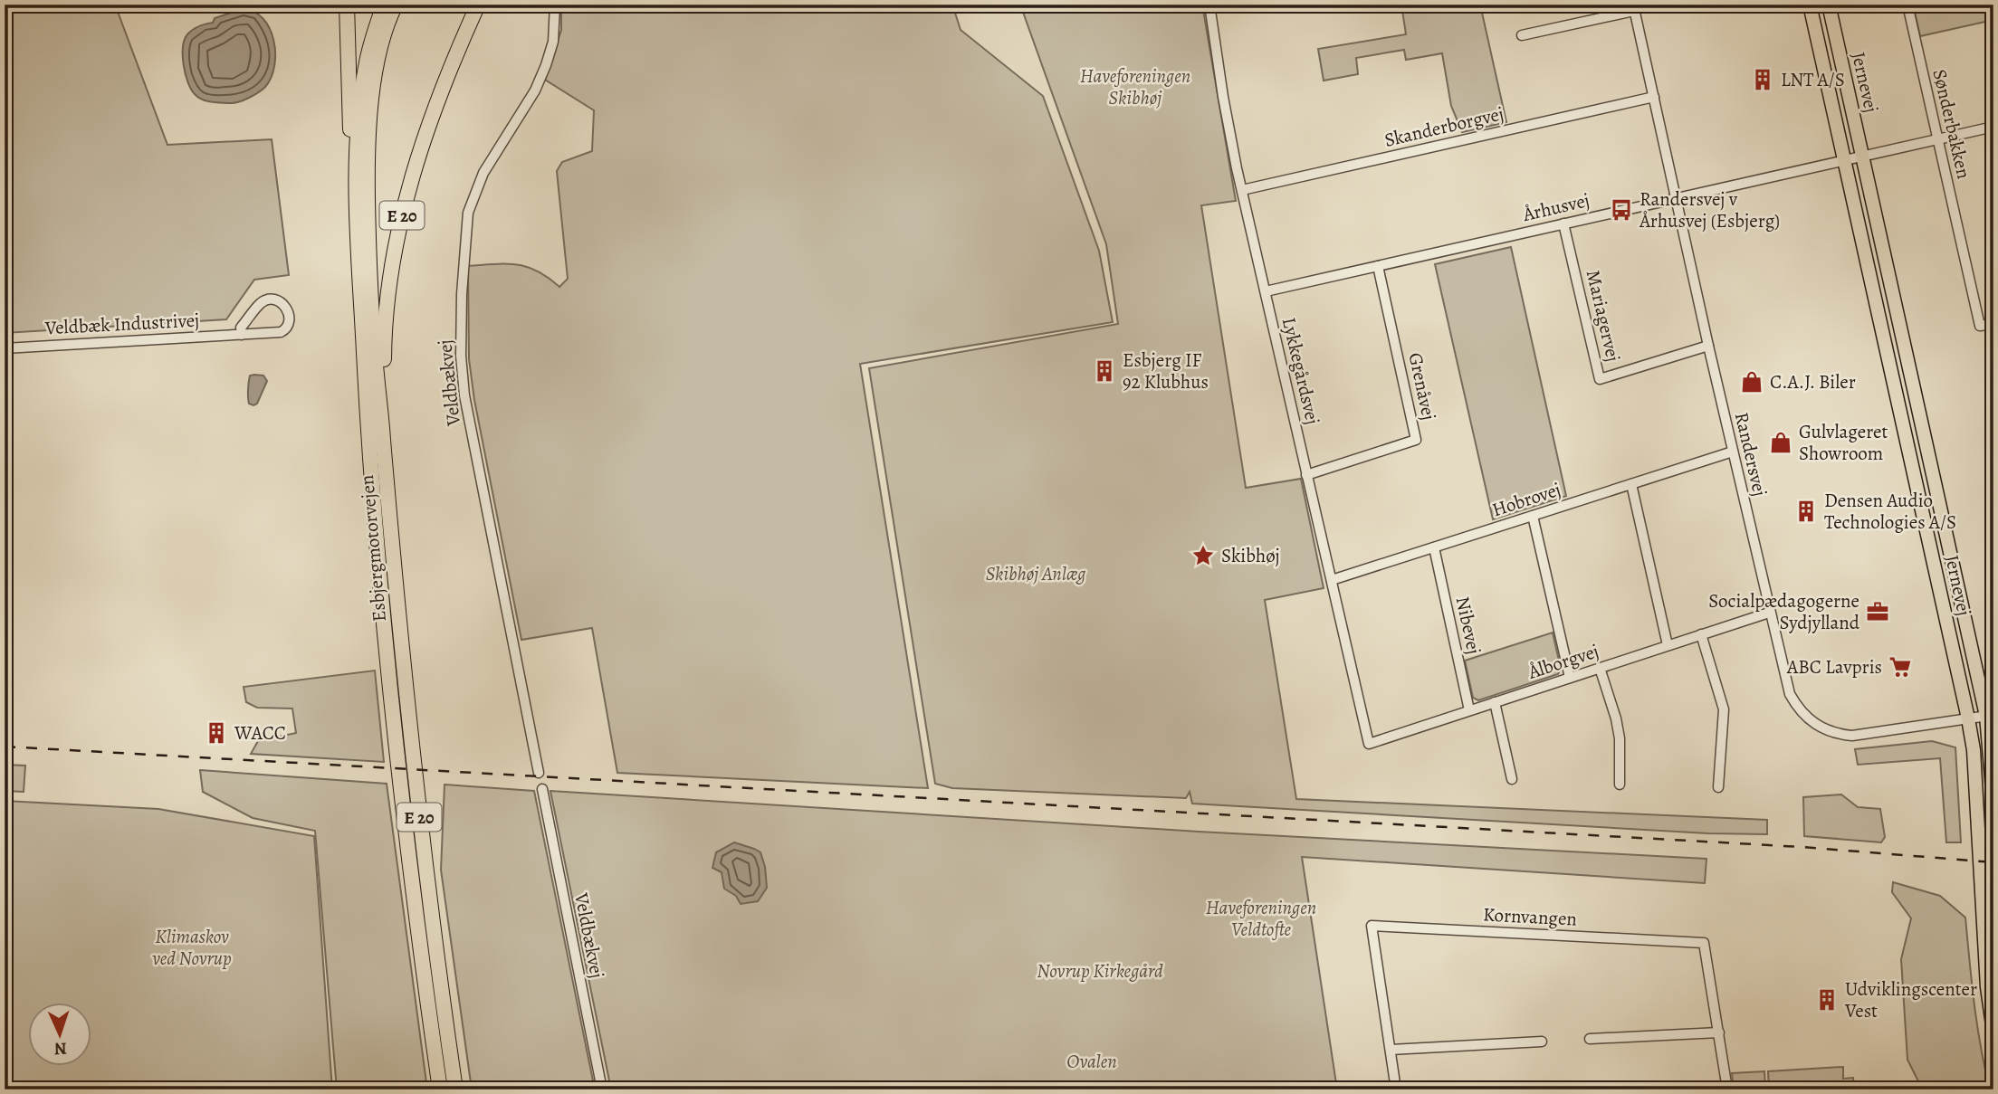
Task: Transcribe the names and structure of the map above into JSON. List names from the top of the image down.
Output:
{
  "streets": {
    "highway": ["E 20", "Esbjergmotorvejen"],
    "main road": ["Jernevej"],
    "street": [
      "Sønderbakken",
      "Skanderborgvej",
      "Århusvej",
      "Mariagervej",
      "Veldbæk Industrivej",
      "Lykkegårdsvej",
      "Veldbækvej",
      "Grenåvej",
      "Randersvej",
      "Hobrovej",
      "Nibevej",
      "Ålborgvej",
      "Kornvangen"
    ]
  },
  "crossings": [
    ["Jernevej", "Århusvej"],
    ["Jernevej", "Randersvej"],
    ["Sønderbakken", "Århusvej"],
    ["Skanderborgvej", "Lykkegårdsvej"],
    ["Skanderborgvej", "Randersvej"],
    ["Århusvej", "Mariagervej"],
    ["Århusvej", "Lykkegårdsvej"],
    ["Århusvej", "Grenåvej"],
    ["Århusvej", "Randersvej"],
    ["E 20", "Esbjergmotorvejen"],
    ["Mariagervej", "Randersvej"],
    ["Lykkegårdsvej", "Grenåvej"],
    ["Lykkegårdsvej", "Hobrovej"],
    ["Lykkegårdsvej", "Ålborgvej"],
    ["Randersvej", "Hobrovej"],
    ["Randersvej", "Ålborgvej"],
    ["Hobrovej", "Nibevej"],
    ["Nibevej", "Ålborgvej"]
  ],
  "parks": [
    "Haveforeningen Skibhøj",
    "Skibhøj Anlæg",
    "Haveforeningen Veldtofte",
    "Klimaskov ved Novrup",
    "Novrup Kirkegård",
    "Ovalen"
  ],
  "places": {
    "building": [
      "LNT A/S",
      "Esbjerg IF 92 Klubhus",
      "Densen Audio Technologies A/S",
      "WACC",
      "Udviklingscenter Vest"
    ],
    "bus stop": ["Randersvej v Århusvej (Esbjerg)"],
    "shop": ["C.A.J. Biler", "Gulvlageret Showroom"],
    "place": ["Skibhøj"],
    "office": ["Socialpædagogerne Sydjylland"],
    "supermarket": ["ABC Lavpris"]
  },
  "north": "bottom"
}
